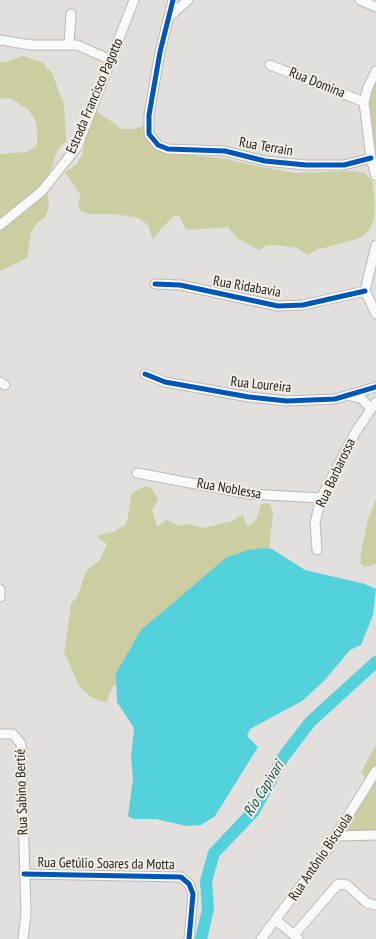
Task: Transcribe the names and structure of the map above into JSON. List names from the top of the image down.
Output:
{
  "streets": {
    "street": [
      "Rua Domina",
      "Estrada Francisco Pagotto",
      "Rua Terrain",
      "Rua Ridabavia",
      "Rua Loureira",
      "Rua Barbarossa",
      "Rua Noblessa",
      "Rua Sabino Bertié",
      "Rua Antônio Biscuola",
      "Rua Getúlio Soares da Motta"
    ]
  },
  "crossings": [
    ["Rua Barbarossa", "Rua Noblessa"],
    ["Rua Sabino Bertié", "Rua Getúlio Soares da Motta"]
  ],
  "water": ["Rio Capivari"]
}
